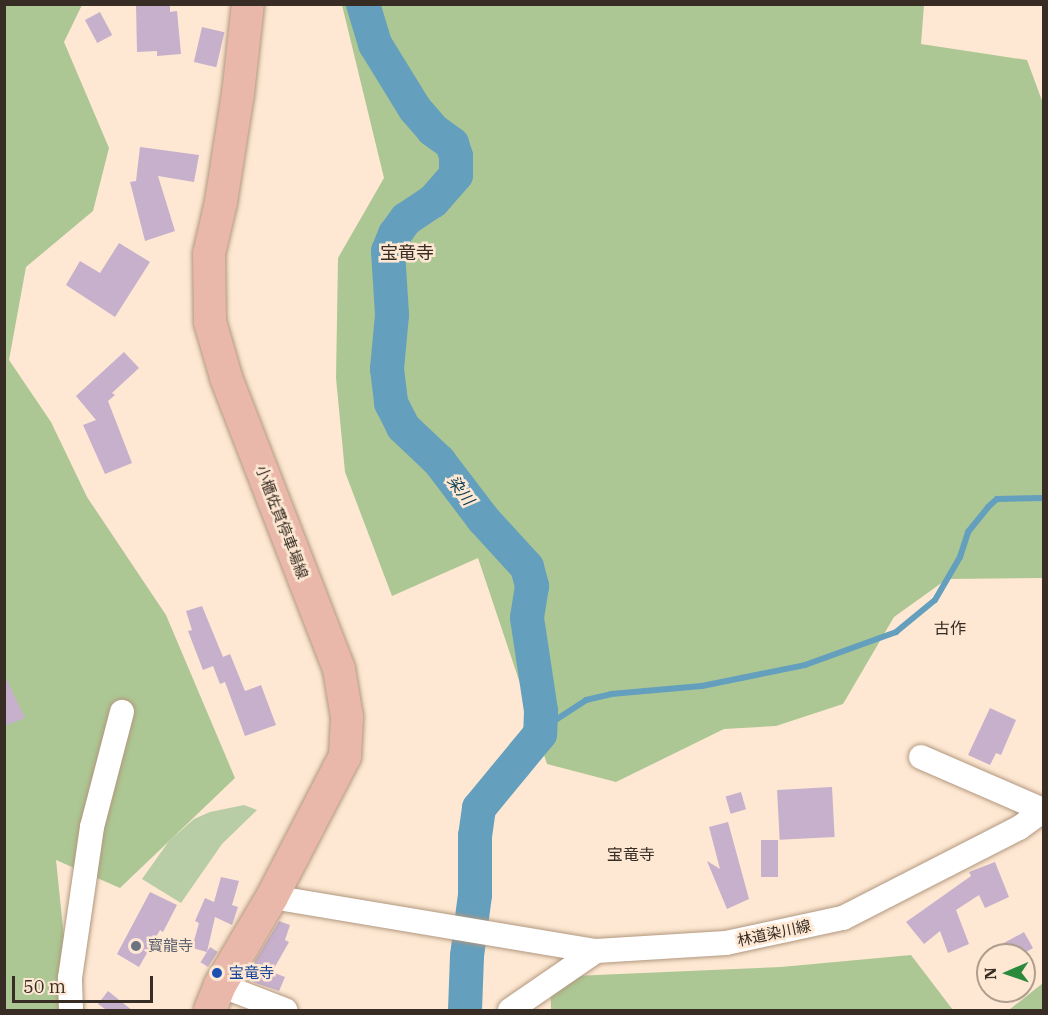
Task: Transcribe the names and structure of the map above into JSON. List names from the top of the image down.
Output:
{
  "streets": {
    "main road": ["小櫃佐貫停車場線"],
    "street": ["林道染川線"]
  },
  "crossings": [
    ["小櫃佐貫停車場線", "林道染川線"]
  ],
  "districts": ["宝竜寺", "古作", "宝竜寺"],
  "water": ["染川"],
  "places": ["寳龍寺", "宝竜寺"],
  "scale_bar": "50 m",
  "north": "left"
}
